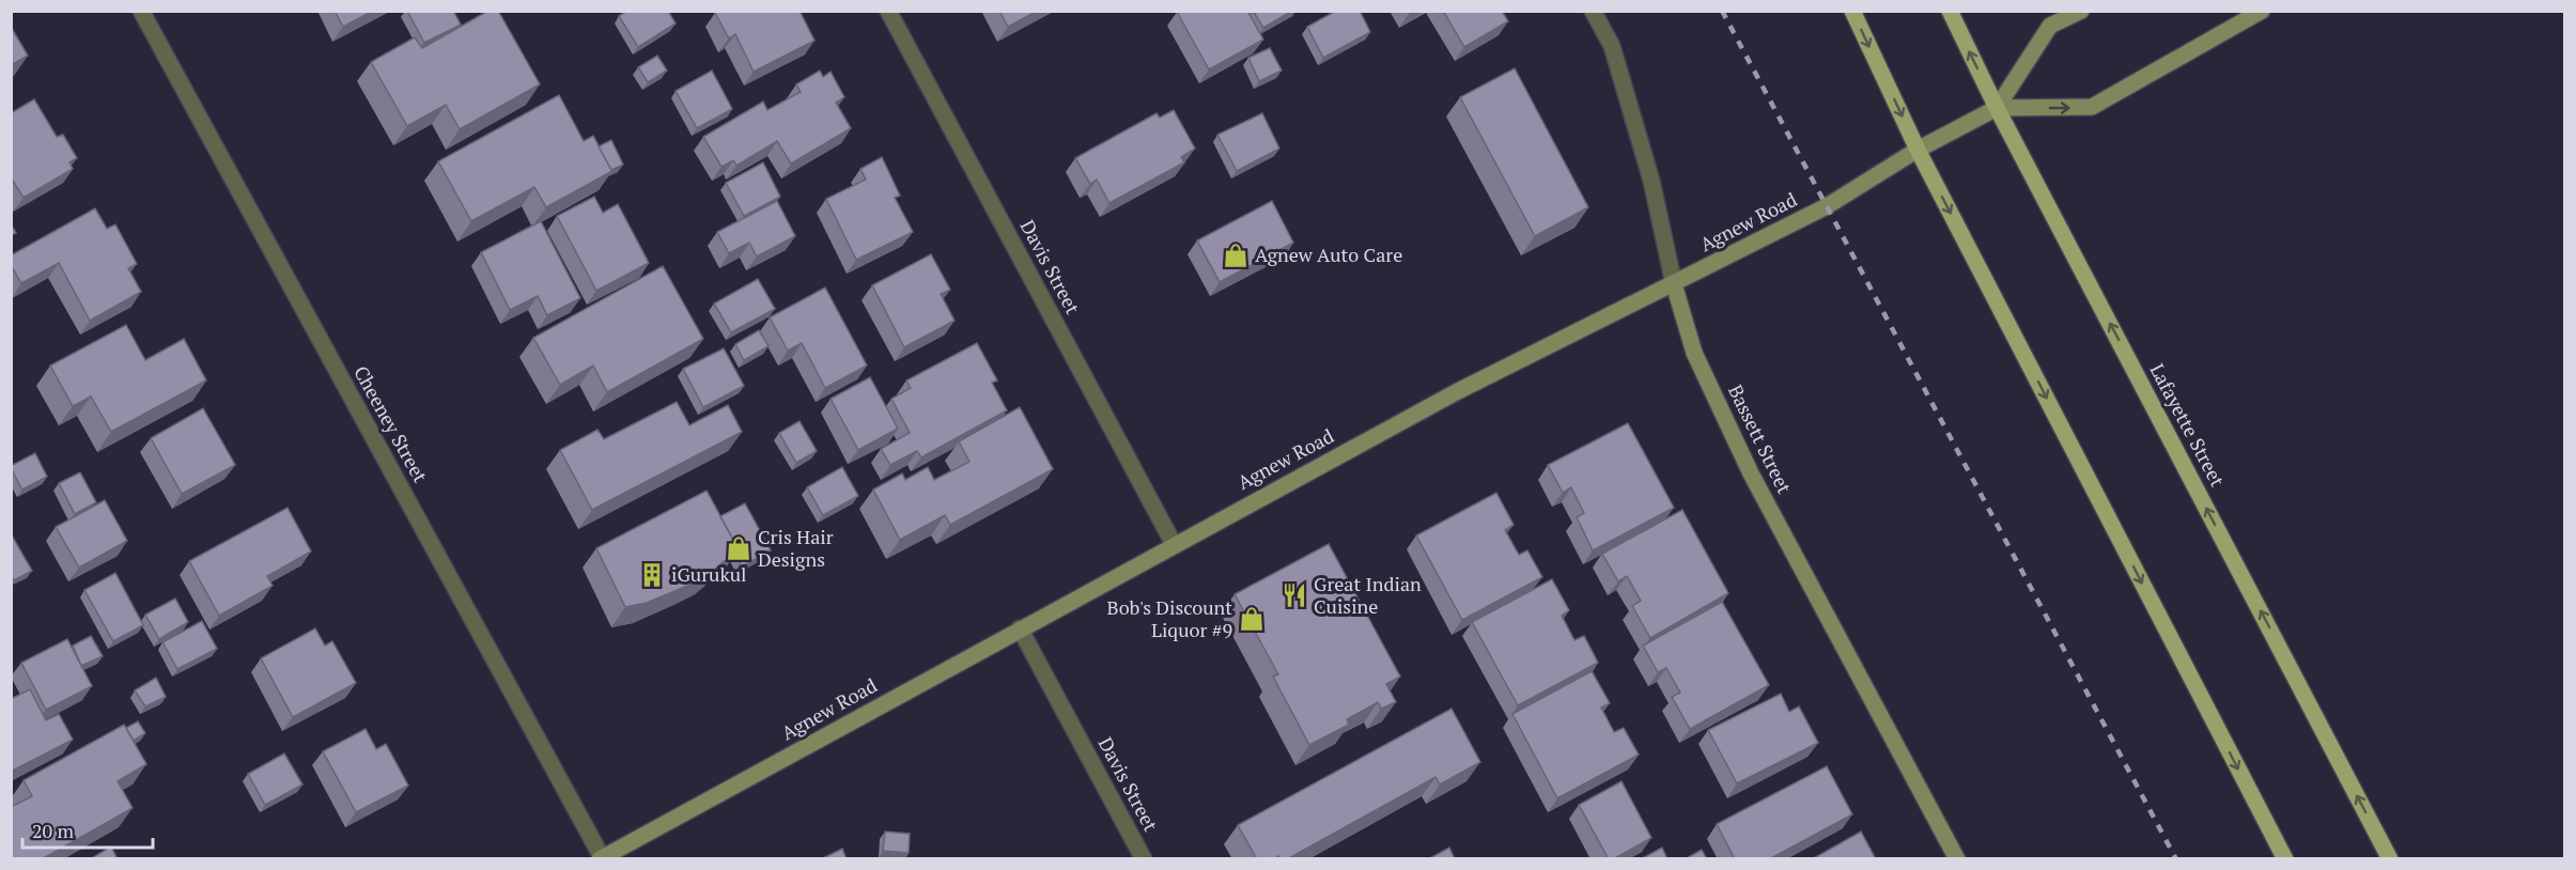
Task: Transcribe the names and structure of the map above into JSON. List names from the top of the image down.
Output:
{
  "streets": {
    "main road": ["Lafayette Street"],
    "street": [
      "Agnew Road",
      "Davis Street",
      "Cheeney Street",
      "Bassett Street"
    ]
  },
  "crossings": [
    ["Agnew Road", "Davis Street"],
    ["Agnew Road", "Cheeney Street"],
    ["Agnew Road", "Lafayette Street"],
    ["Agnew Road", "Bassett Street"]
  ],
  "places": {
    "shop": ["Agnew Auto Care", "Cris Hair Designs", "Bob's Discount Liquor #9"],
    "building": ["iGurukul"],
    "restaurant": ["Great Indian Cuisine"]
  },
  "scale_bar": "20 m"
}
